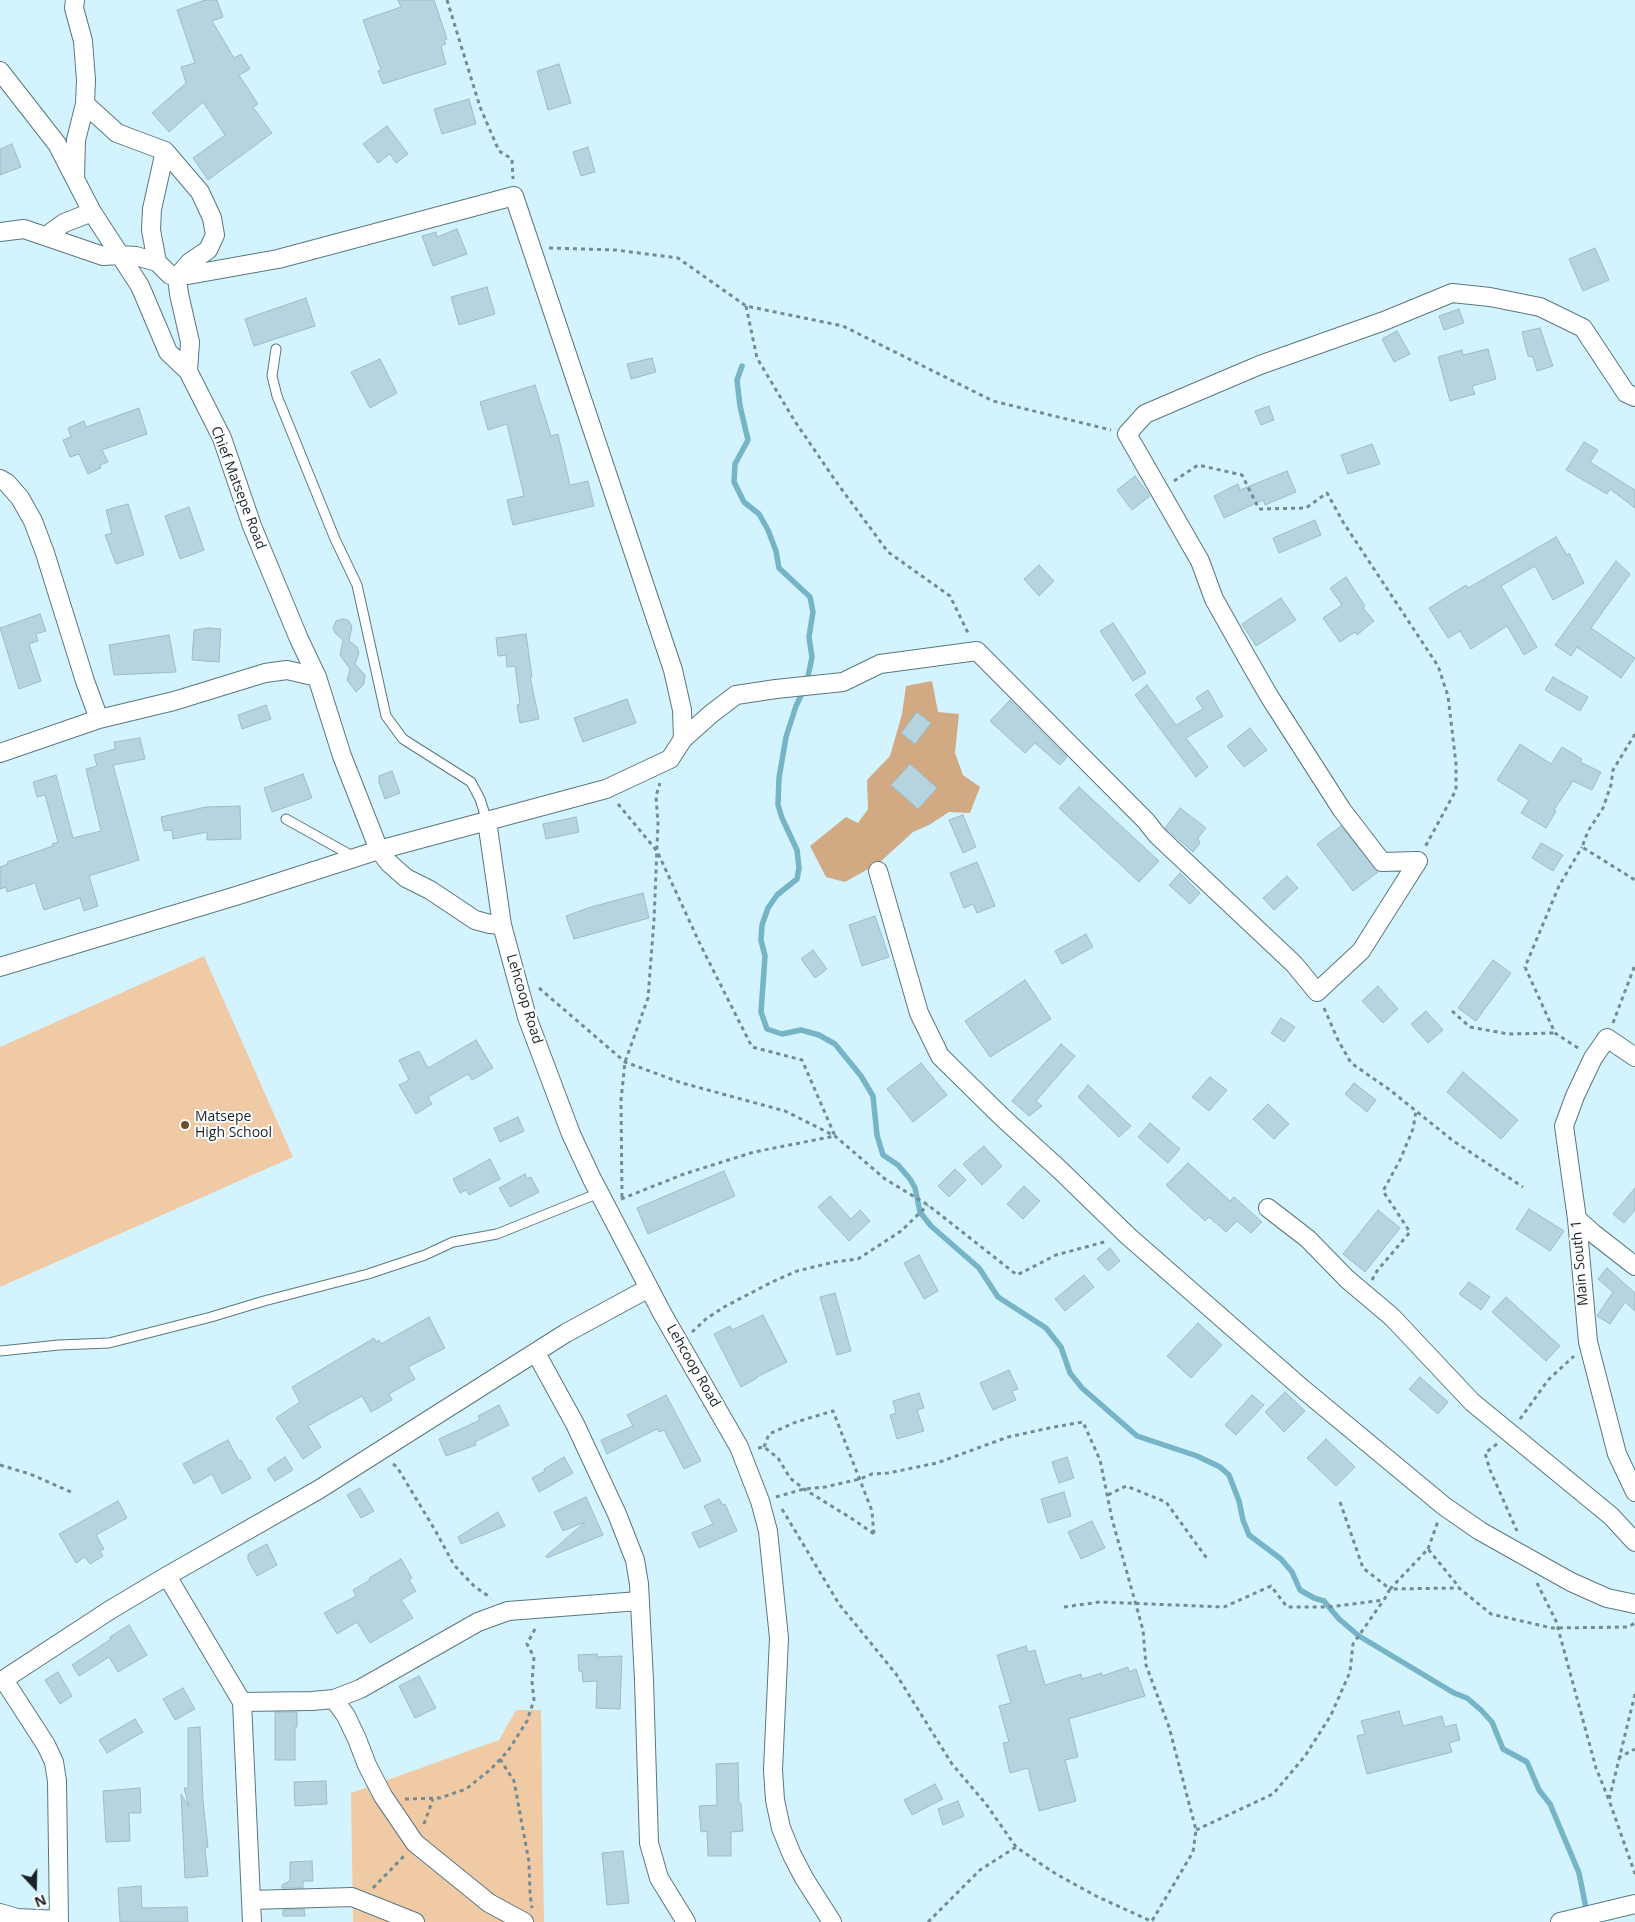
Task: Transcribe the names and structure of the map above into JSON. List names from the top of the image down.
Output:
{
  "streets": {
    "street": ["Chief Matsepe Road", "Lehcoop Road", "Main South 1"]
  },
  "crossings": [
    ["Chief Matsepe Road", "Lehcoop Road"]
  ],
  "places": ["Matsepe High School"],
  "north": "bottom"
}
